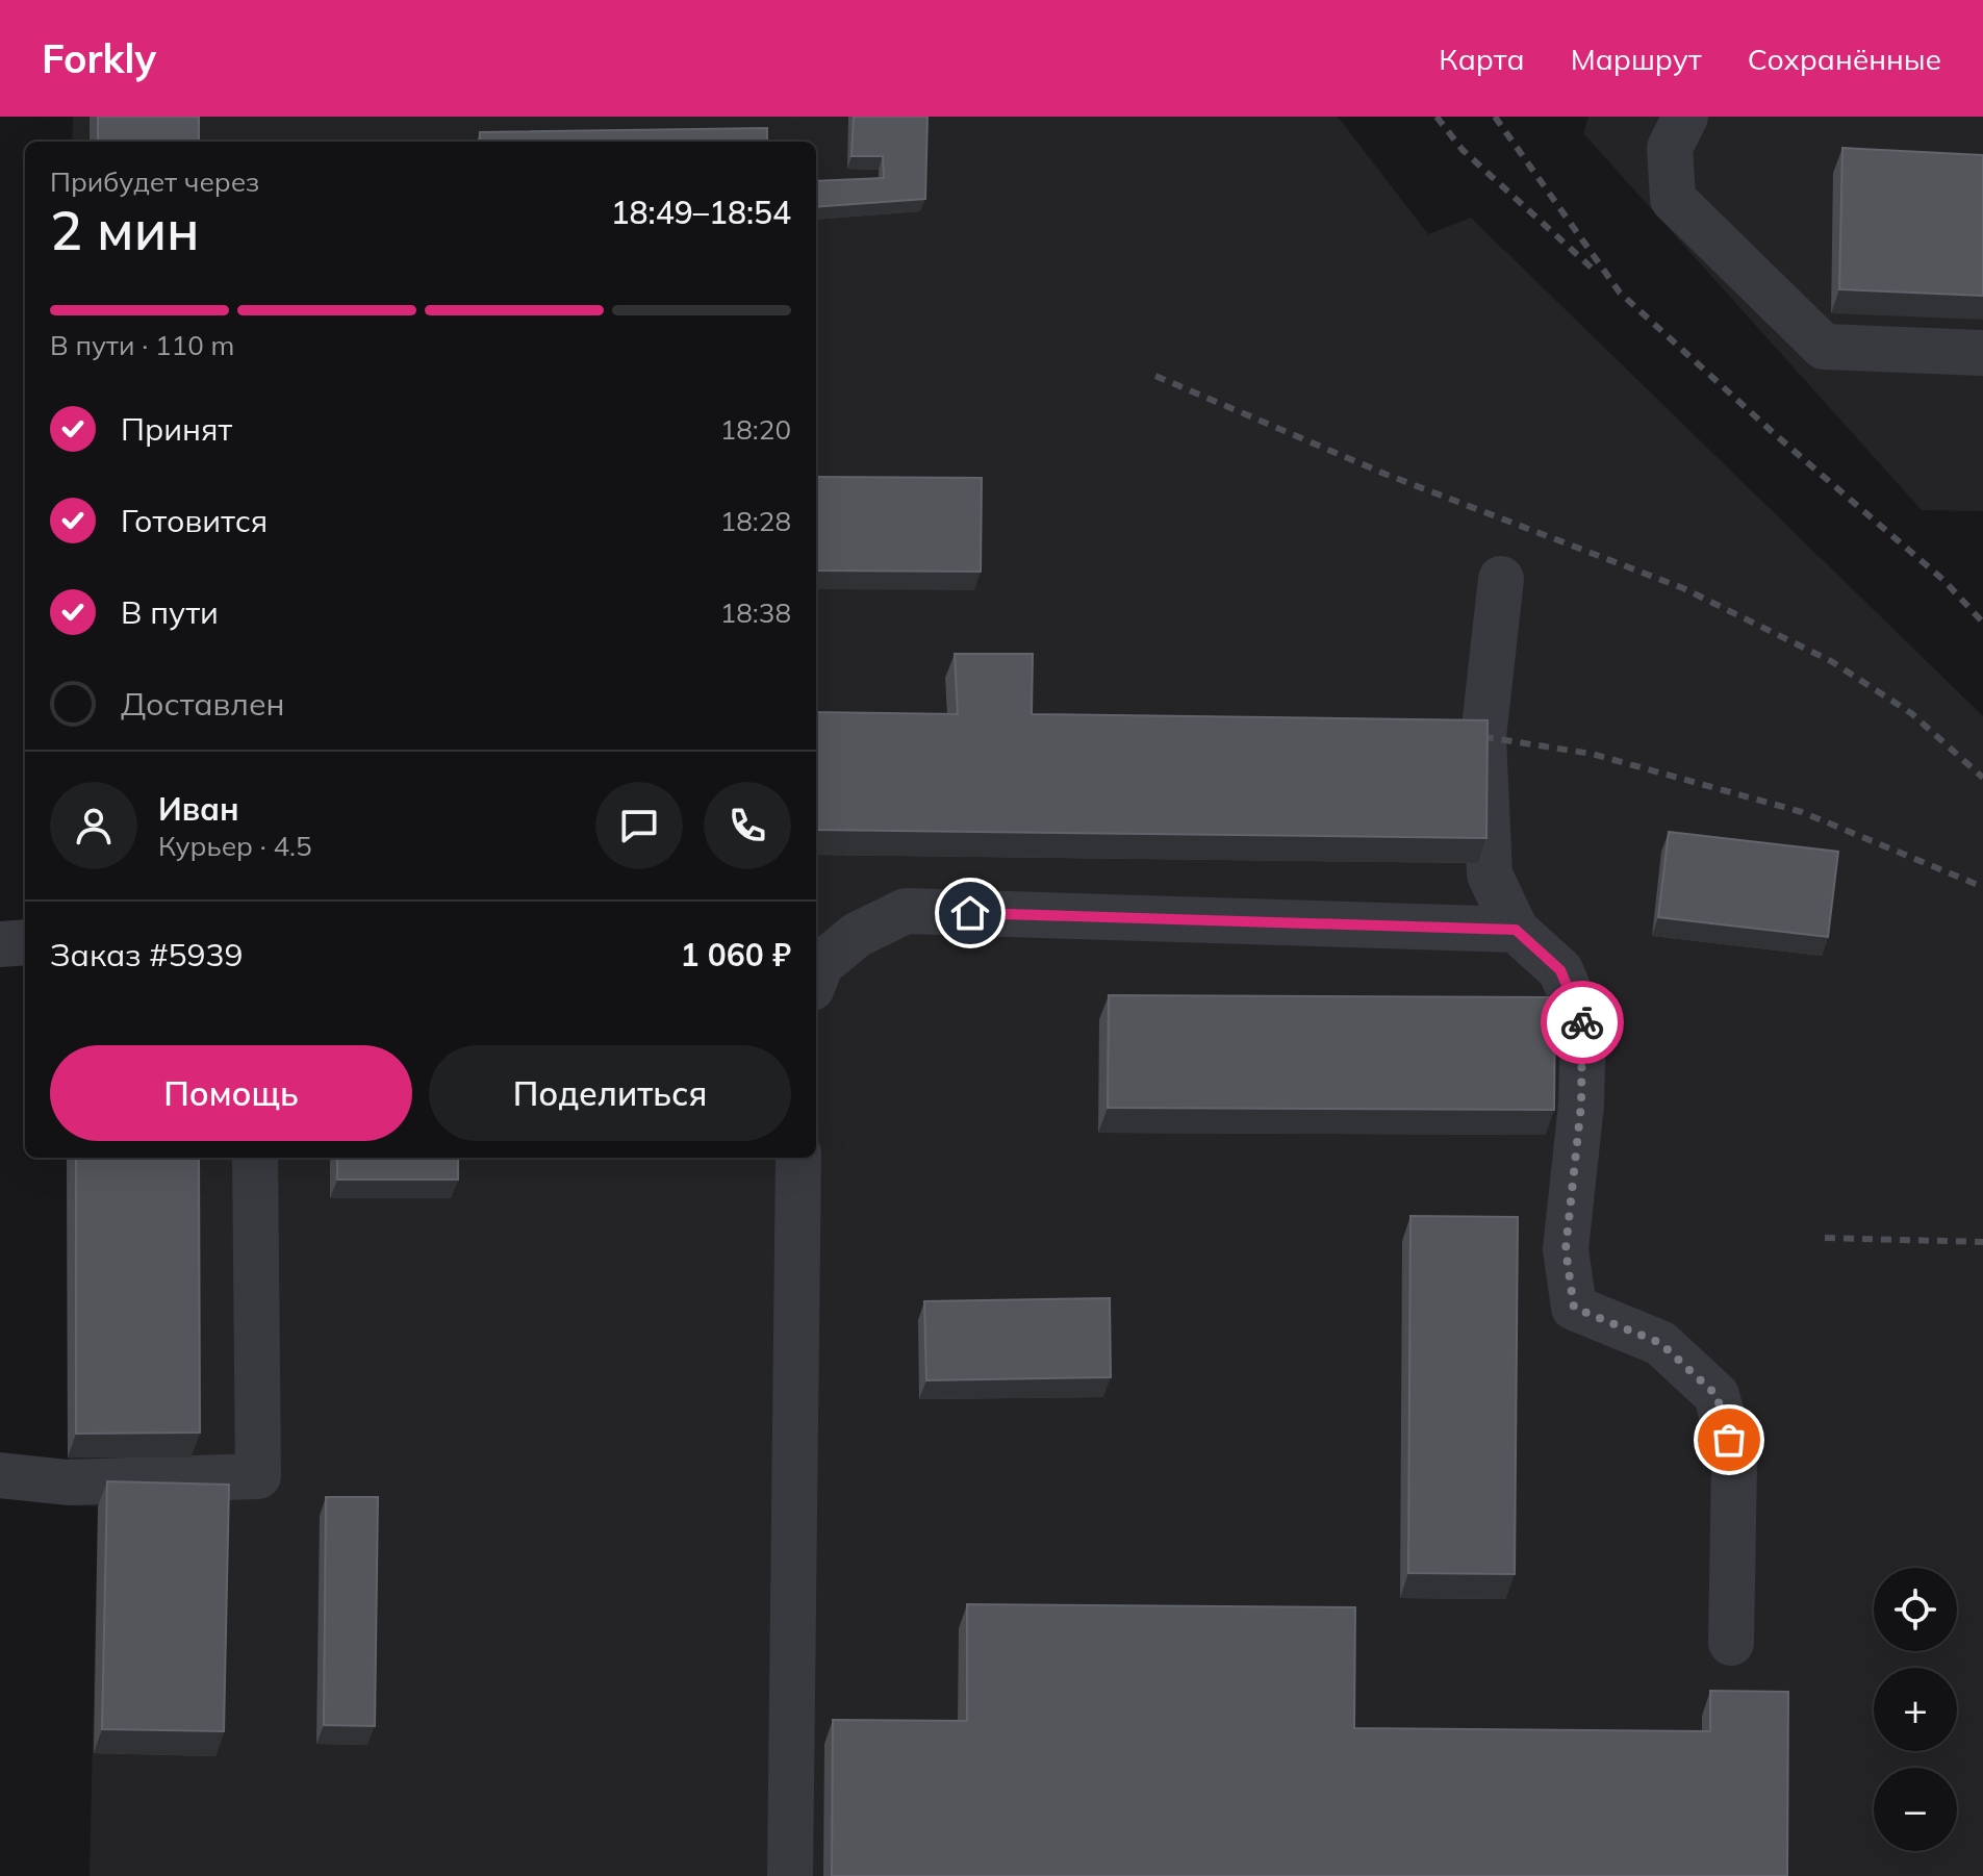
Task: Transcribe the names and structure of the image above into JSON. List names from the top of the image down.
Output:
{
  "page": {
    "header": "Forkly",
    "nav": ["Карта", "Маршрут", "Сохранённые"],
    "heading": ["2 мин", "Прибудет через", "18:49–18:54"],
    "panel": [
      "Иван",
      "Курьер · 4.5",
      "Заказ #5939",
      "1 060 ₽"
    ],
    "bar": "В пути · 110 m",
    "list": [
      ["Принят", "18:20"],
      ["Готовится", "18:28"],
      ["В пути", "18:38"],
      "Доставлен"
    ],
    "buttons": ["Помощь", "Поделиться"],
    "map_buttons": ["+", "−"]
  }
}
